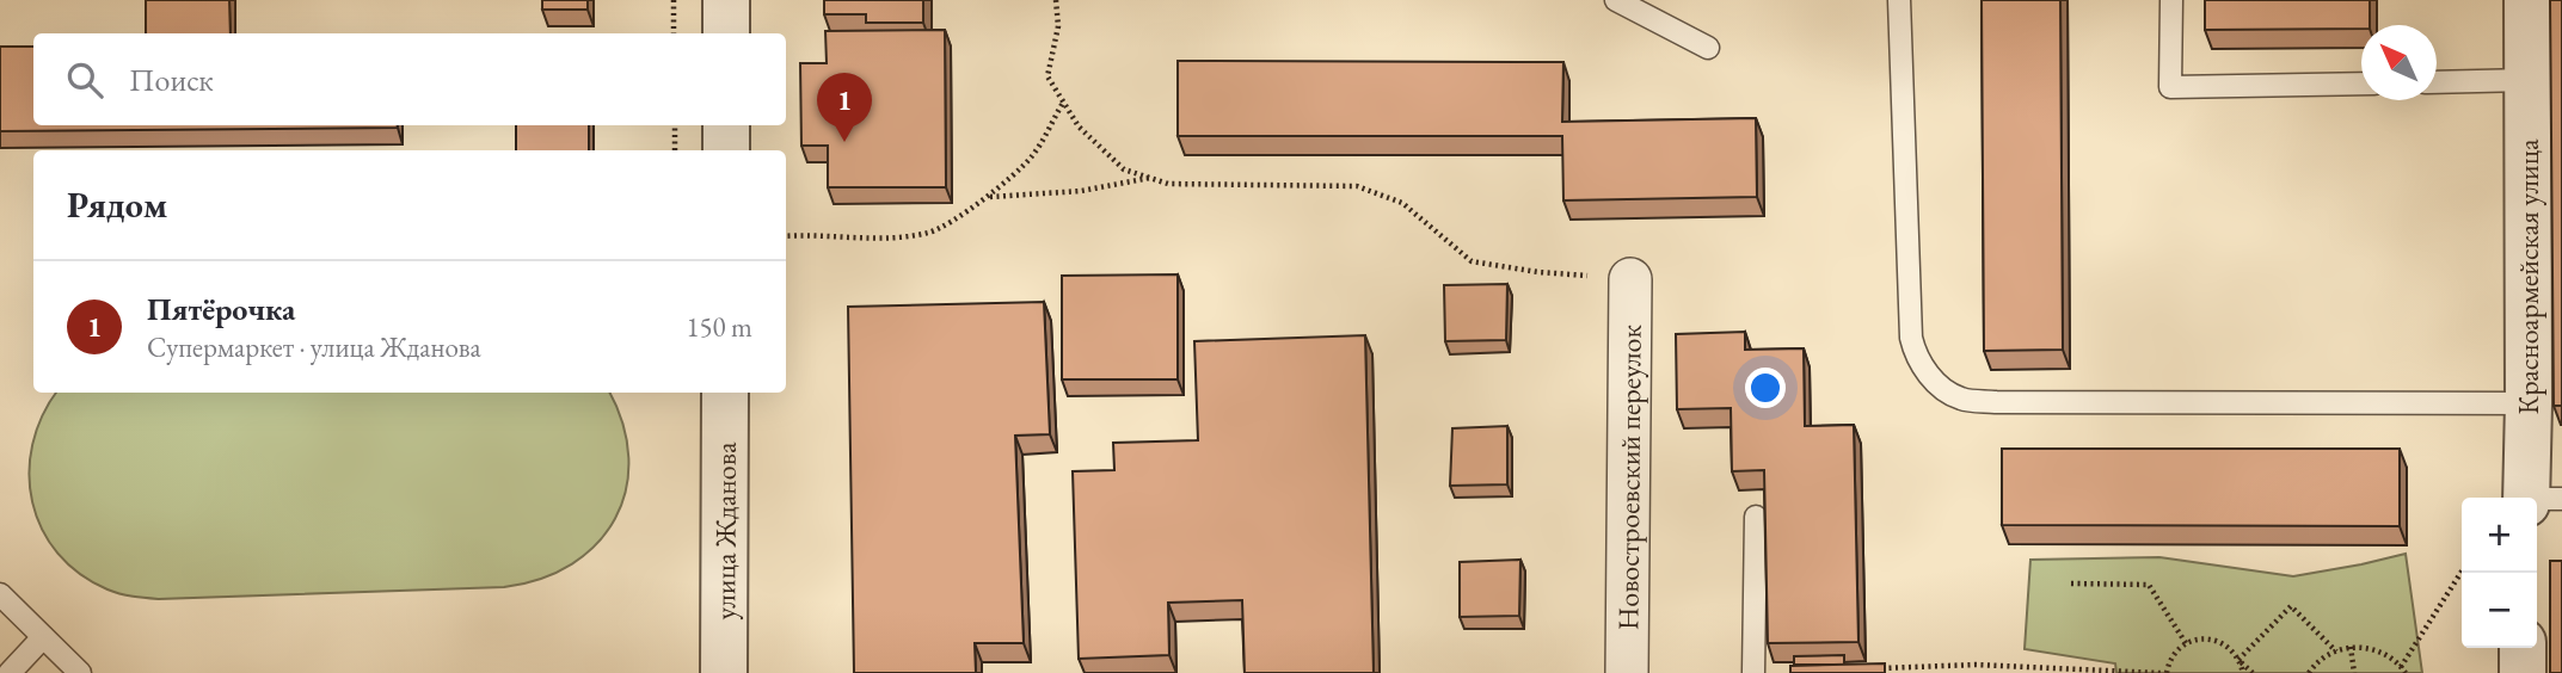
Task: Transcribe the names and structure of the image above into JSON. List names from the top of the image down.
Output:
{
  "streets": {
    "street": ["Красноармейская улица", "Новостроевский переулок", "улица Жданова"]
  },
  "north": "top left",
  "page": {
    "search": "Поиск",
    "pins": "1",
    "heading": "Рядом",
    "list": [
      {
        "mark": "1",
        "name": "Пятёрочка",
        "note": "Супермаркет · улица Жданова",
        "value": "150 m"
      }
    ],
    "map_buttons": ["+", "−"]
  }
}
